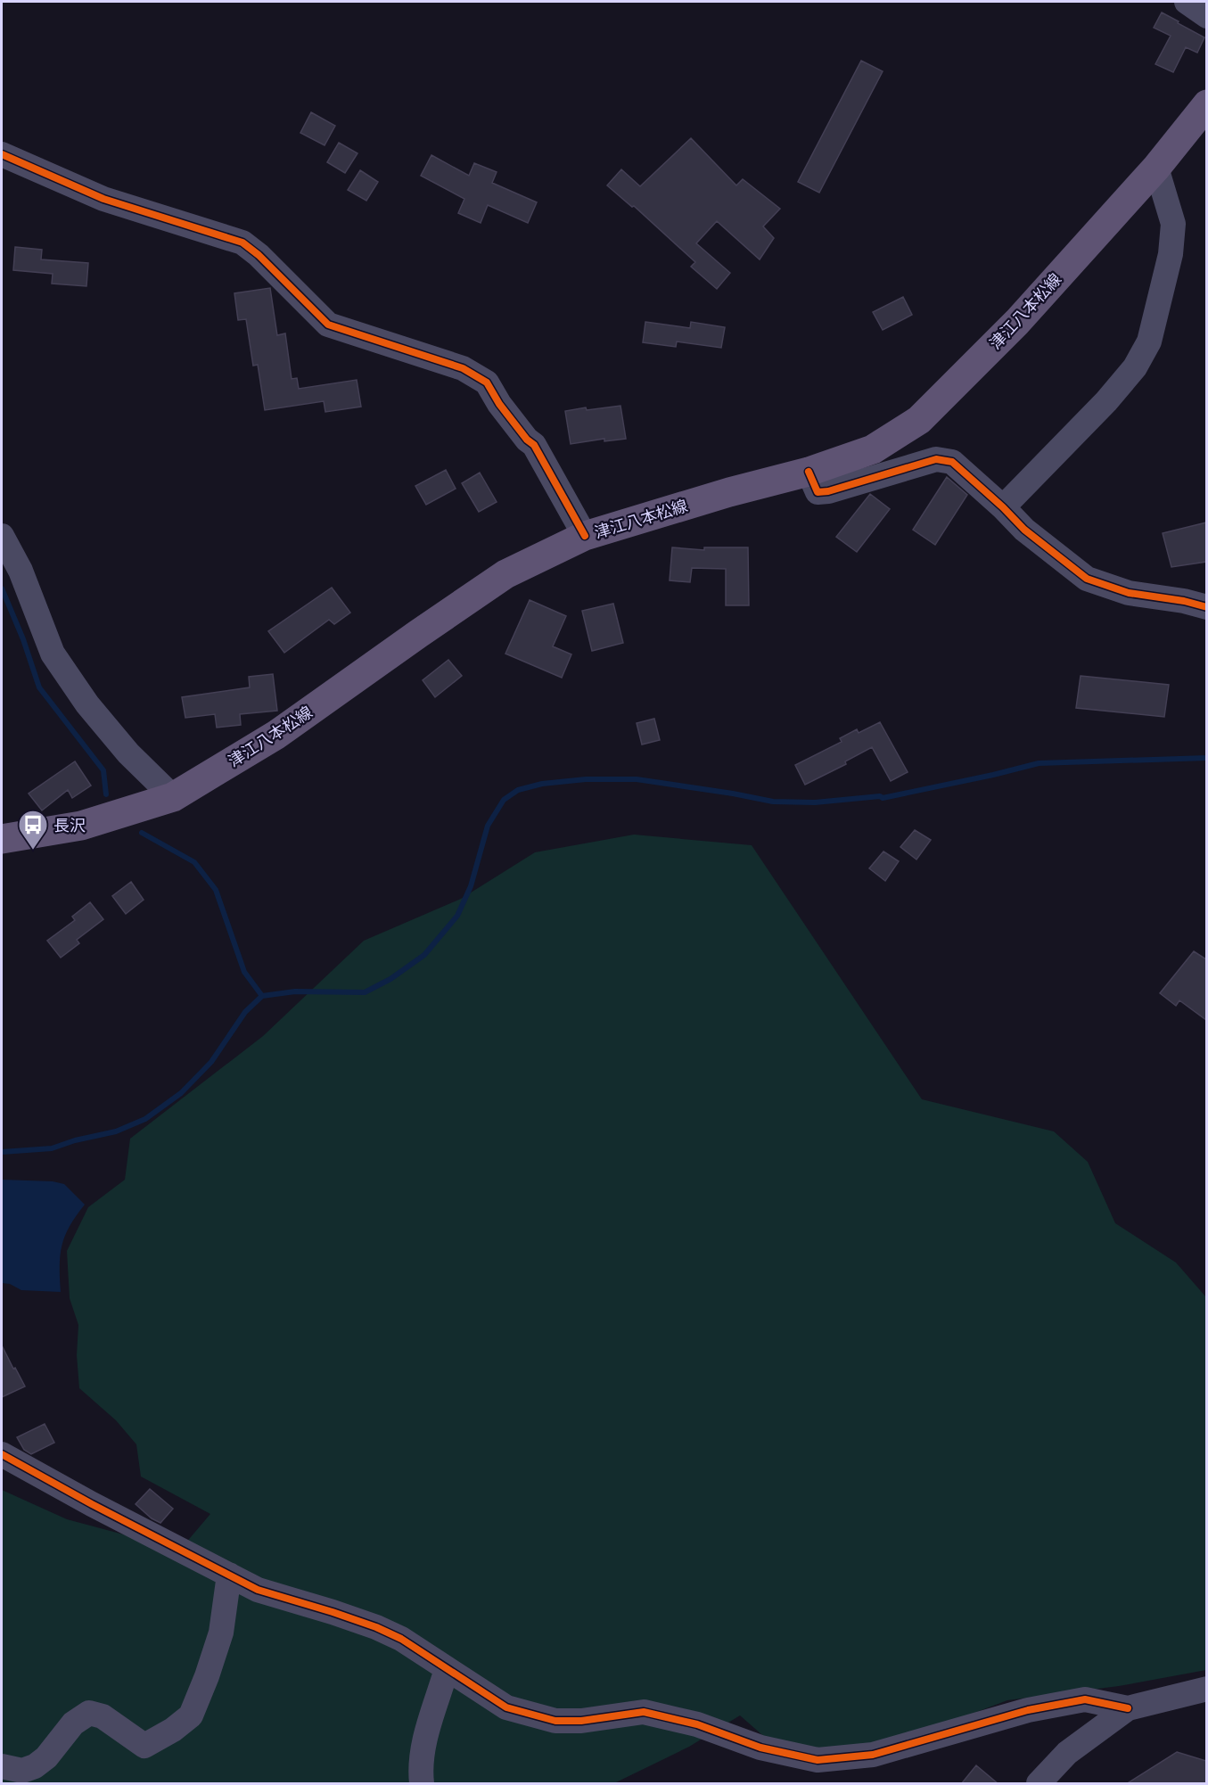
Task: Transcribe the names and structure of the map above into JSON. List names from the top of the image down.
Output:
{
  "streets": {
    "main road": ["津江八本松線"]
  },
  "places": {
    "bus stop": ["長沢"]
  }
}
